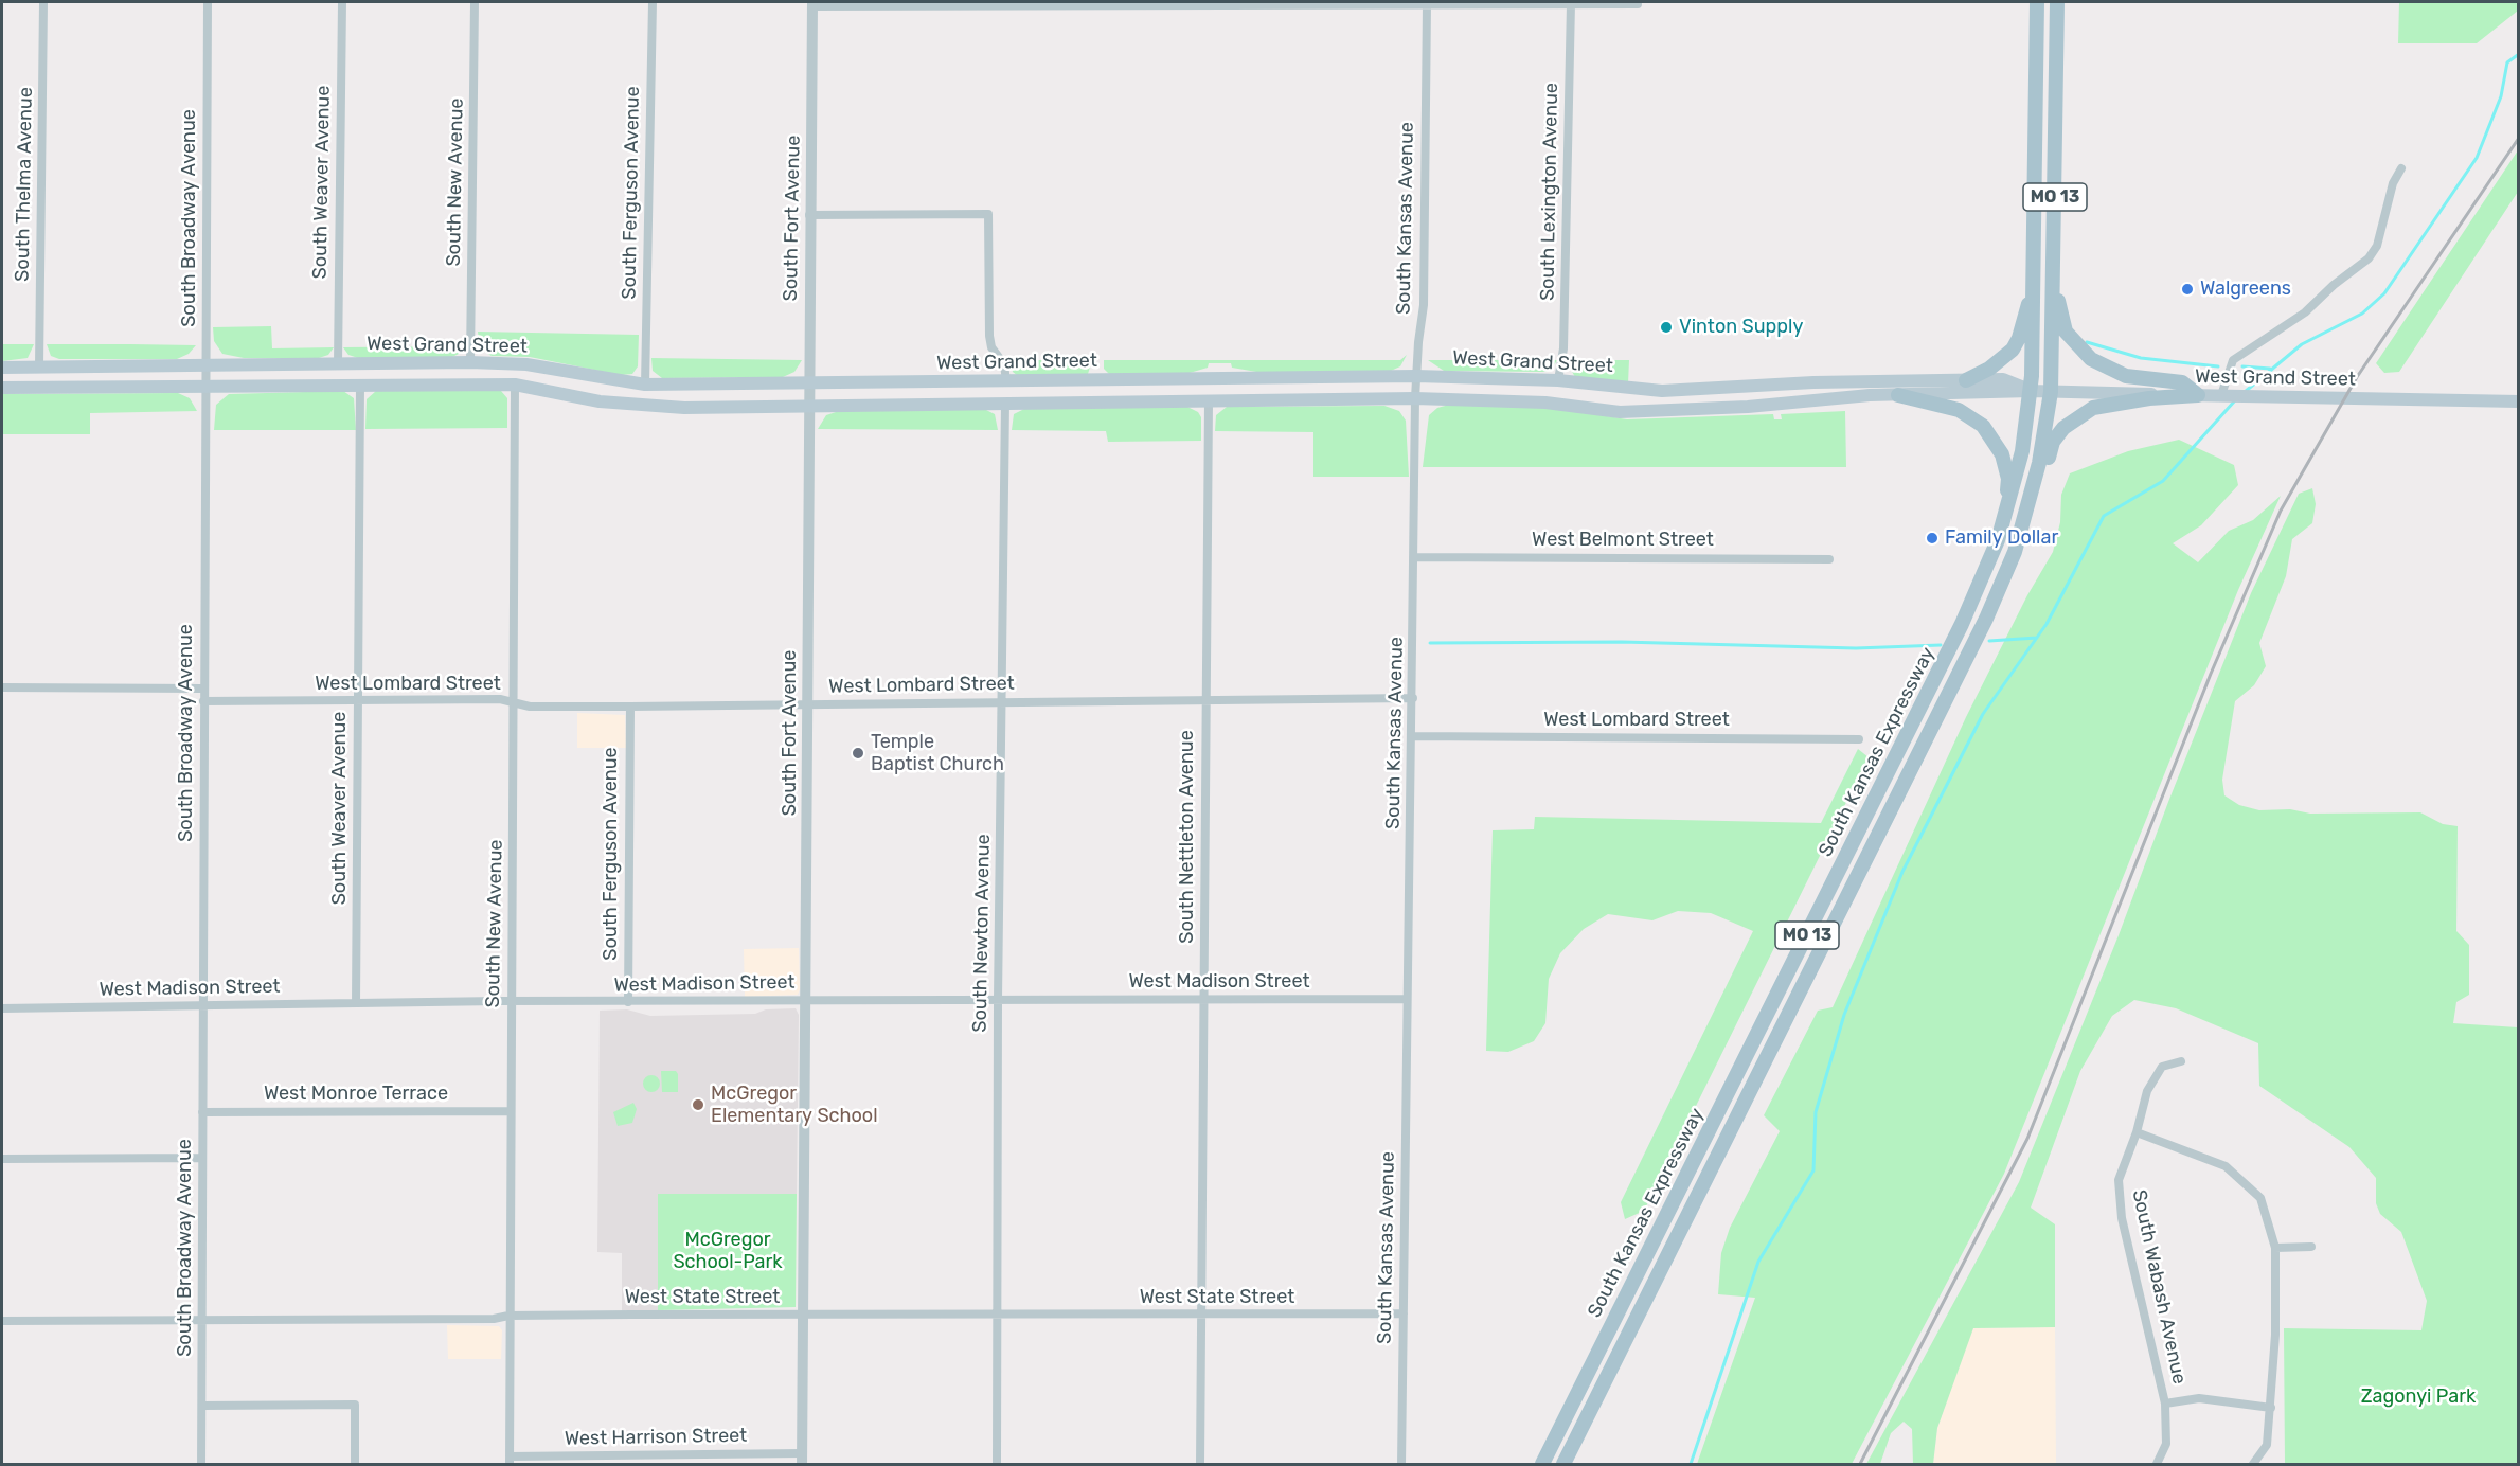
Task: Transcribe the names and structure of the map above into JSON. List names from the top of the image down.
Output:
{
  "streets": {
    "main road": ["MO 13", "West Grand Street", "South Kansas Expressway"],
    "street": [
      "South Weaver Avenue",
      "South New Avenue",
      "South Thelma Avenue",
      "South Lexington Avenue",
      "South Ferguson Avenue",
      "South Broadway Avenue",
      "South Fort Avenue",
      "South Kansas Avenue",
      "West Belmont Street",
      "West Lombard Street",
      "South Nettleton Avenue",
      "South Newton Avenue",
      "West Madison Street",
      "West Monroe Terrace",
      "South Wabash Avenue",
      "West State Street",
      "West Harrison Street"
    ]
  },
  "crossings": [
    ["South Weaver Avenue", "West Grand Street"],
    ["South Weaver Avenue", "West Lombard Street"],
    ["South Weaver Avenue", "West Madison Street"],
    ["South New Avenue", "West Grand Street"],
    ["South New Avenue", "West Lombard Street"],
    ["South New Avenue", "West Madison Street"],
    ["South New Avenue", "West Monroe Terrace"],
    ["South New Avenue", "West State Street"],
    ["South New Avenue", "West Harrison Street"],
    ["South Thelma Avenue", "West Grand Street"],
    ["South Lexington Avenue", "West Grand Street"],
    ["South Ferguson Avenue", "West Grand Street"],
    ["South Ferguson Avenue", "West Lombard Street"],
    ["South Ferguson Avenue", "West Madison Street"],
    ["South Broadway Avenue", "West Grand Street"],
    ["South Broadway Avenue", "West Lombard Street"],
    ["South Broadway Avenue", "West Madison Street"],
    ["South Broadway Avenue", "West Monroe Terrace"],
    ["South Broadway Avenue", "West State Street"],
    ["South Fort Avenue", "West Grand Street"],
    ["South Fort Avenue", "West Lombard Street"],
    ["South Fort Avenue", "West Madison Street"],
    ["South Fort Avenue", "West State Street"],
    ["South Fort Avenue", "West Harrison Street"],
    ["South Kansas Avenue", "West Grand Street"],
    ["South Kansas Avenue", "West Belmont Street"],
    ["South Kansas Avenue", "West Lombard Street"],
    ["South Kansas Avenue", "West Madison Street"],
    ["South Kansas Avenue", "West State Street"],
    ["West Grand Street", "South Kansas Expressway"],
    ["West Grand Street", "South Nettleton Avenue"],
    ["West Grand Street", "South Newton Avenue"],
    ["West Lombard Street", "South Nettleton Avenue"],
    ["West Lombard Street", "South Newton Avenue"],
    ["South Nettleton Avenue", "West Madison Street"],
    ["South Nettleton Avenue", "West State Street"],
    ["South Newton Avenue", "West Madison Street"],
    ["South Newton Avenue", "West State Street"]
  ],
  "parks": ["McGregor School-Park", "Zagonyi Park"],
  "places": [
    "Walgreens",
    "Vinton Supply",
    "Family Dollar",
    "Temple Baptist Church",
    "McGregor Elementary School"
  ]
}
